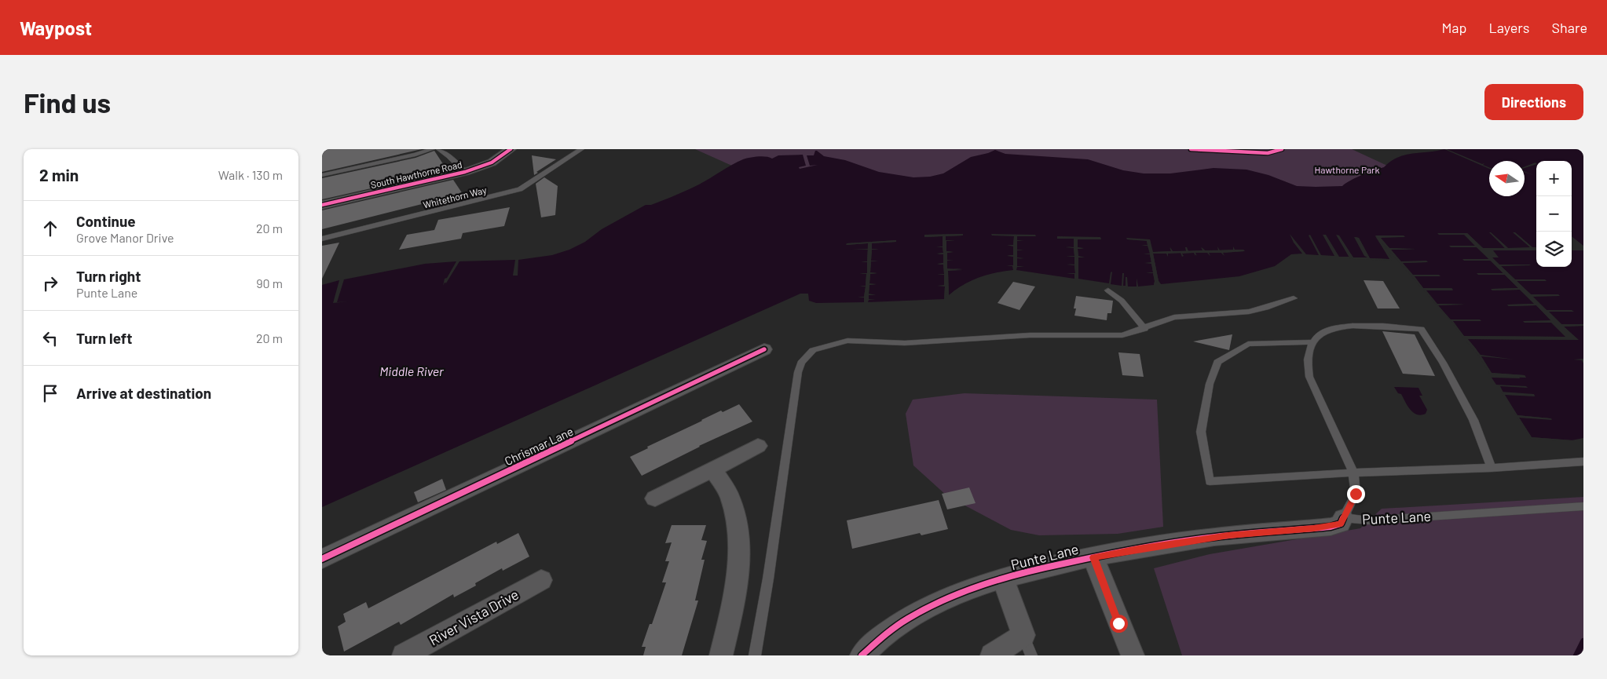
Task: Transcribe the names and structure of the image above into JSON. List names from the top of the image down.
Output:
{
  "streets": {
    "street": [
      "South Hawthorne Road",
      "Chrismar Lane",
      "Punte Lane",
      "River Vista Drive"
    ],
    "lane": ["Whitethorn Way"]
  },
  "water": ["Middle River"],
  "parks": ["Hawthorne Park"],
  "north": "left",
  "page": {
    "header": "Waypost",
    "nav": ["Map", "Layers", "Share"],
    "buttons": "Directions",
    "title": "Find us",
    "heading": ["2 min", "Walk · 130 m"],
    "map_buttons": ["+", "−"],
    "list": [
      ["Continue", "Grove Manor Drive", "20 m"],
      ["Turn right", "Punte Lane", "90 m"],
      ["Turn left", "20 m"],
      "Arrive at destination"
    ]
  }
}
